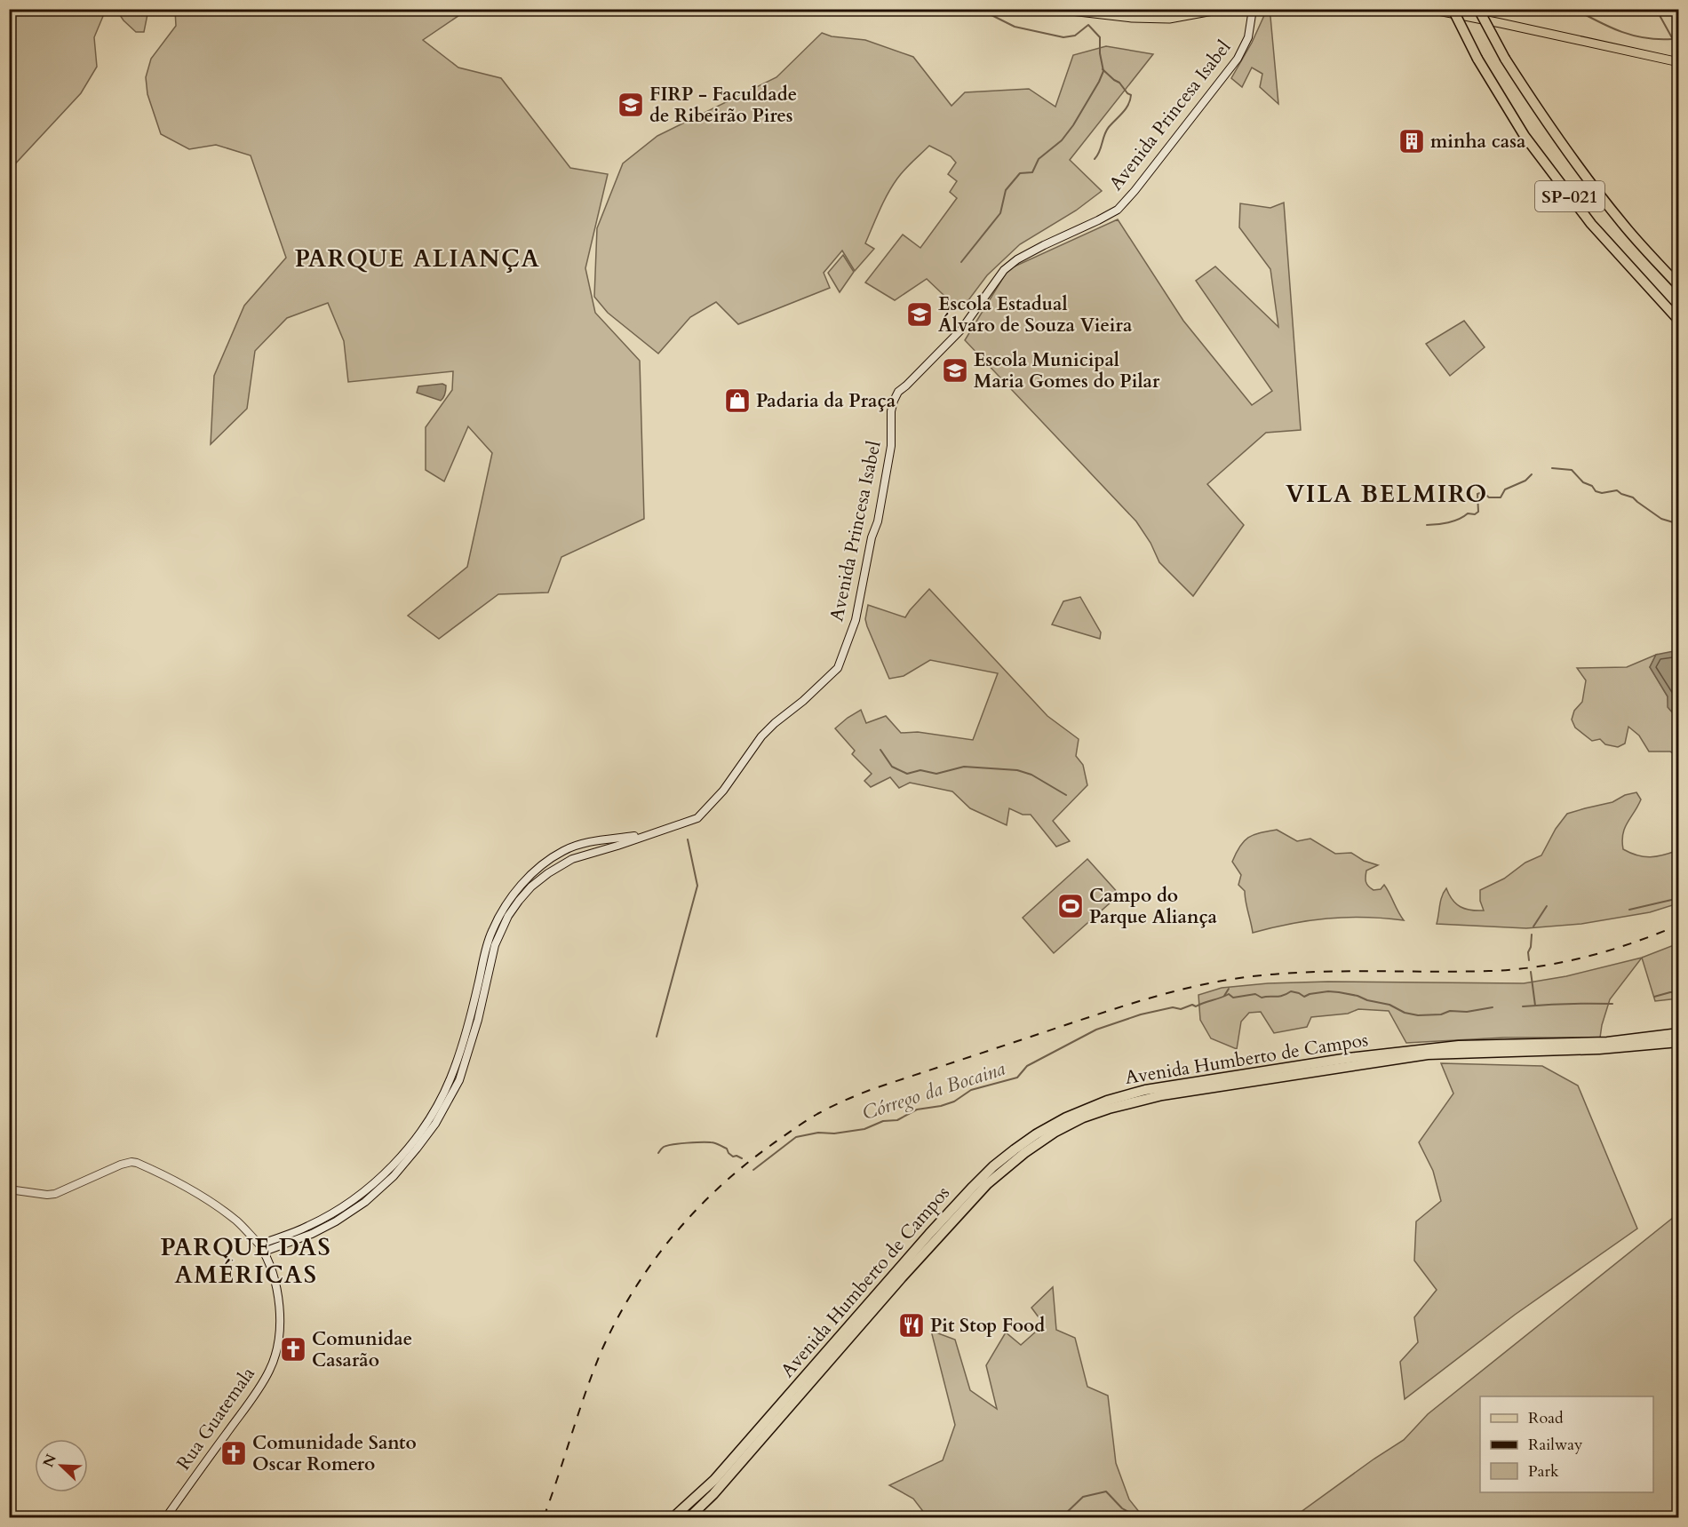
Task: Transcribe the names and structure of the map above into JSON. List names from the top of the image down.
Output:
{
  "streets": {
    "highway": ["SP-021", "Avenida Humberto de Campos"],
    "main road": ["Avenida Princesa Isabel", "Rua Guatemala"]
  },
  "crossings": [
    ["Avenida Princesa Isabel", "Rua Guatemala"]
  ],
  "districts": ["PARQUE ALIANÇA", "VILA BELMIRO", "PARQUE DAS AMÉRICAS"],
  "water": ["Córrego da Bocaina"],
  "places": {
    "school or university": ["FIRP - Faculdade de Ribeirão Pires", "Escola Estadual Álvaro de Souza Vieira", "Escola Municipal Maria Gomes do Pilar"],
    "building": ["minha casa"],
    "shop": ["Padaria da Praça"],
    "sports": ["Campo do Parque Aliança"],
    "restaurant": ["Pit Stop Food"],
    "church": ["Comunidae Casarão", "Comunidade Santo Oscar Romero"]
  },
  "legend": ["Road", "Railway", "Park"],
  "north": "top left"
}
